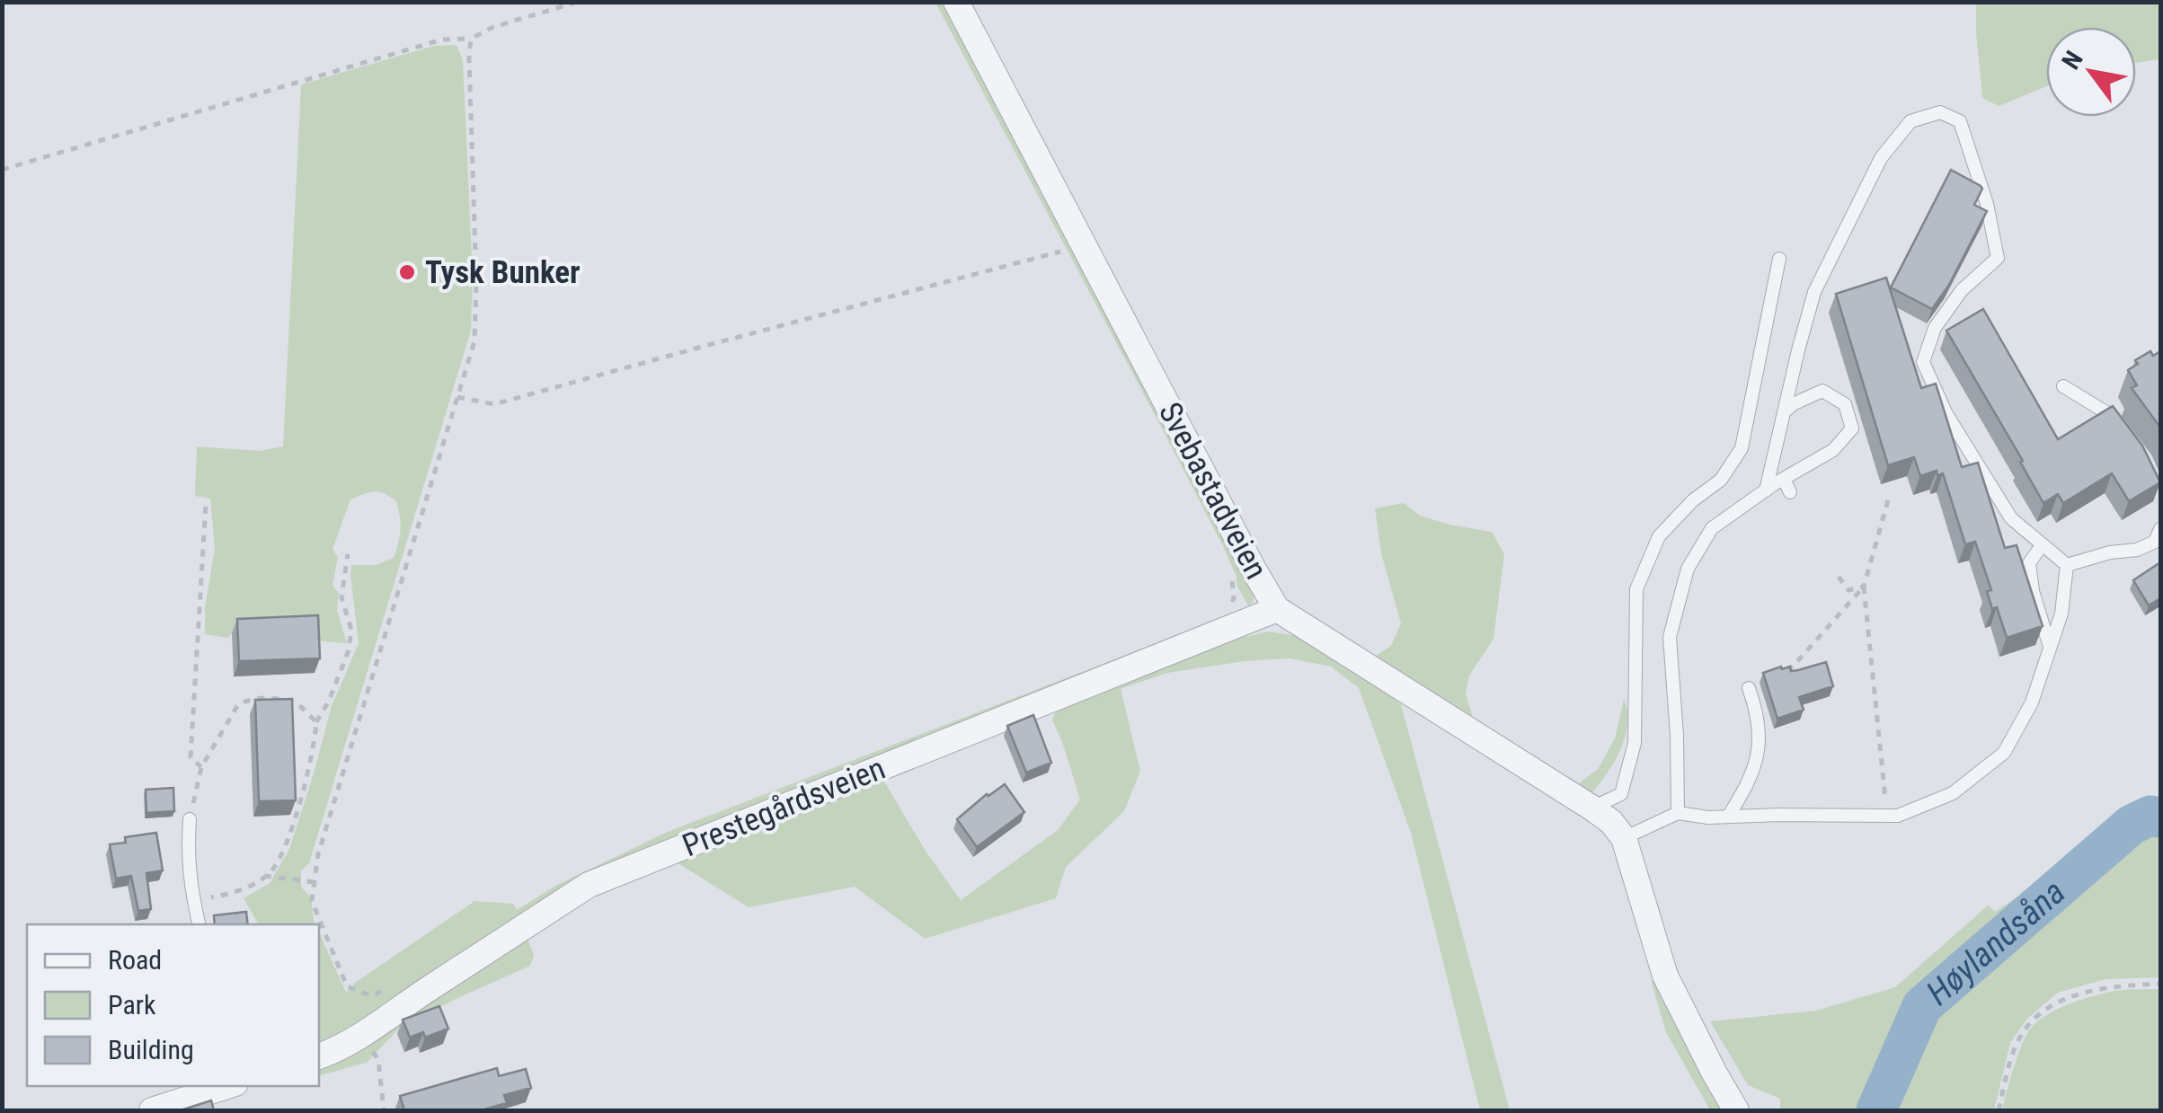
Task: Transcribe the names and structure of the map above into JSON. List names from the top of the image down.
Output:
{
  "streets": {
    "street": ["Svebastadveien", "Prestegårdsveien"]
  },
  "crossings": [
    ["Svebastadveien", "Prestegårdsveien"]
  ],
  "water": ["Høylandsåna"],
  "places": ["Tysk Bunker"],
  "legend": ["Road", "Park", "Building"],
  "north": "top left"
}
